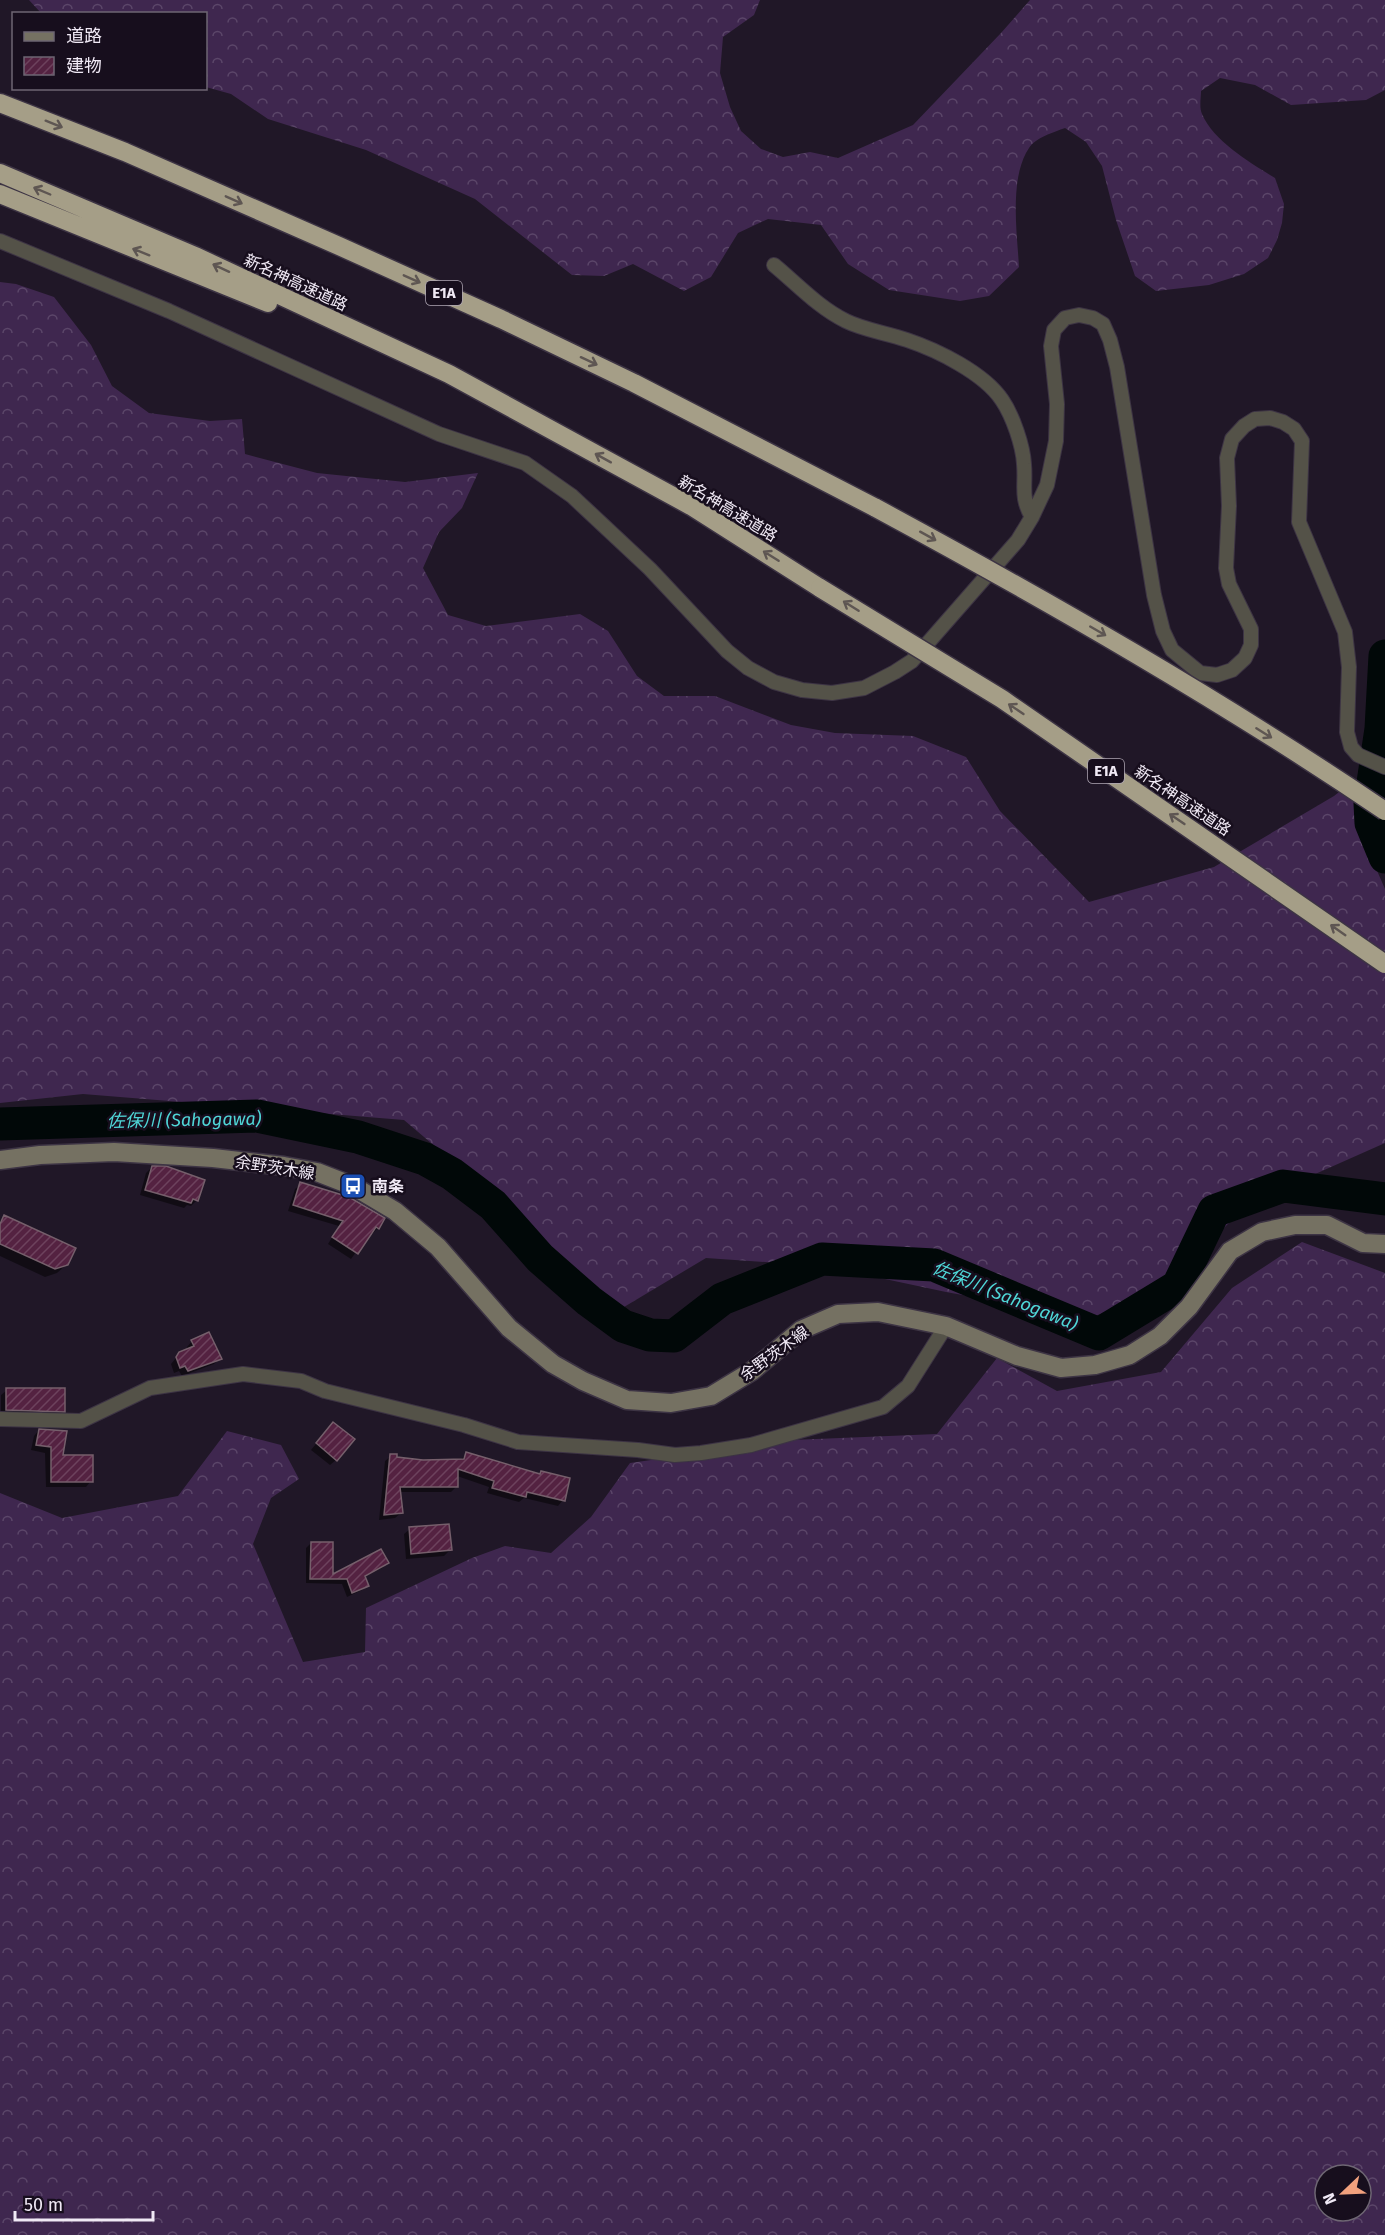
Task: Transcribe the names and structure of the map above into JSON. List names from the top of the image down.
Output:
{
  "streets": {
    "highway": ["新名神高速道路", "E1A"],
    "main road": ["余野茨木線"]
  },
  "water": ["佐保川 (Sahogawa)"],
  "places": {
    "bus stop": ["南条"]
  },
  "legend": ["道路", "建物"],
  "scale_bar": "50 m",
  "north": "bottom left"
}
